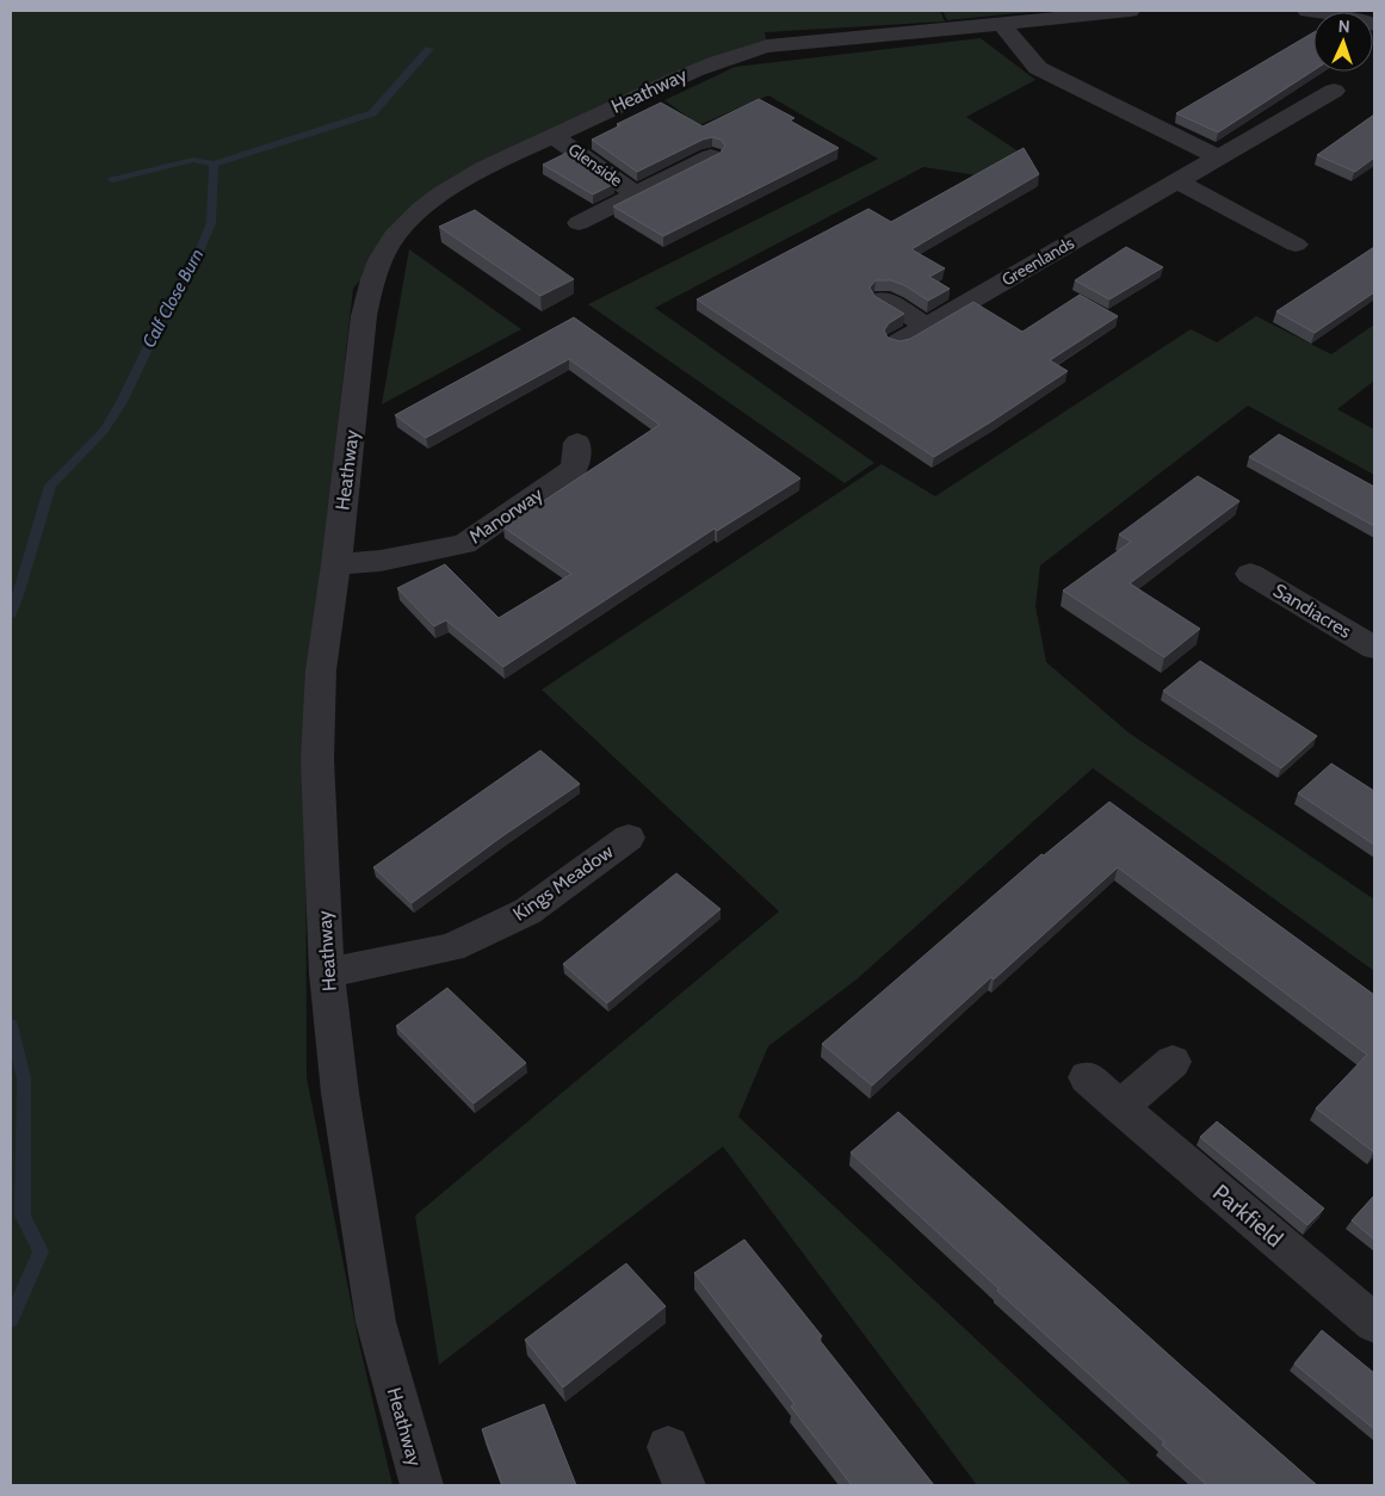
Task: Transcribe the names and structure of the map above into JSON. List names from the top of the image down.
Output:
{
  "streets": {
    "street": [
      "Heathway",
      "Glenside",
      "Greenlands",
      "Manorway",
      "Sandiacres",
      "Kings Meadow",
      "Parkfield"
    ]
  },
  "crossings": [
    ["Heathway", "Glenside"],
    ["Heathway", "Manorway"],
    ["Heathway", "Kings Meadow"]
  ],
  "water": ["Calf Close Burn"],
  "north": "top"
}
